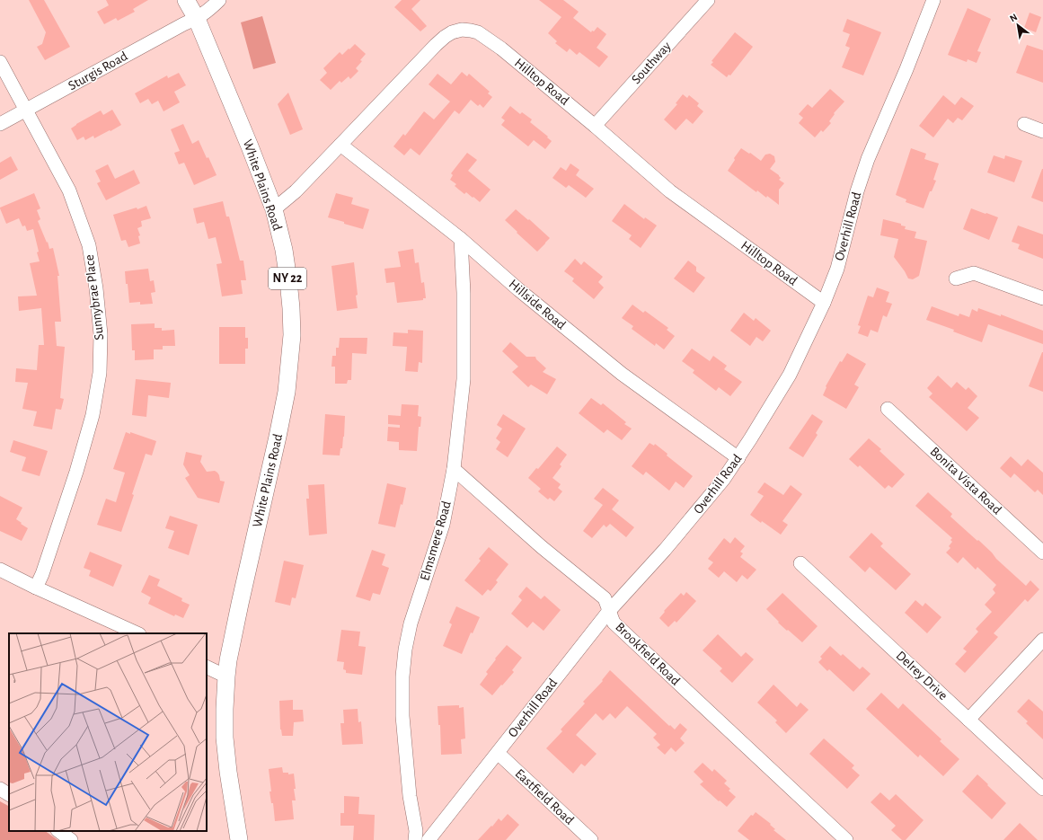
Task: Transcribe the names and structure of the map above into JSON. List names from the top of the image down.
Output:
{
  "streets": {
    "main road": ["White Plains Road", "NY 22"],
    "street": [
      "Southway",
      "Sturgis Road",
      "Hilltop Road",
      "Overhill Road",
      "Sunnybrae Place",
      "Hillside Road",
      "Bonita Vista Road",
      "Elmsmere Road",
      "Brookfield Road",
      "Delrey Drive",
      "Eastfield Road"
    ]
  },
  "crossings": [
    ["Southway", "Hilltop Road"],
    ["Sturgis Road", "White Plains Road"],
    ["Sturgis Road", "Sunnybrae Place"],
    ["Hilltop Road", "White Plains Road"],
    ["Hilltop Road", "Overhill Road"],
    ["Hilltop Road", "Hillside Road"],
    ["White Plains Road", "NY 22"],
    ["Overhill Road", "Hillside Road"],
    ["Overhill Road", "Brookfield Road"],
    ["Overhill Road", "Eastfield Road"],
    ["Hillside Road", "Elmsmere Road"],
    ["Elmsmere Road", "Brookfield Road"]
  ],
  "north": "top left"
}
